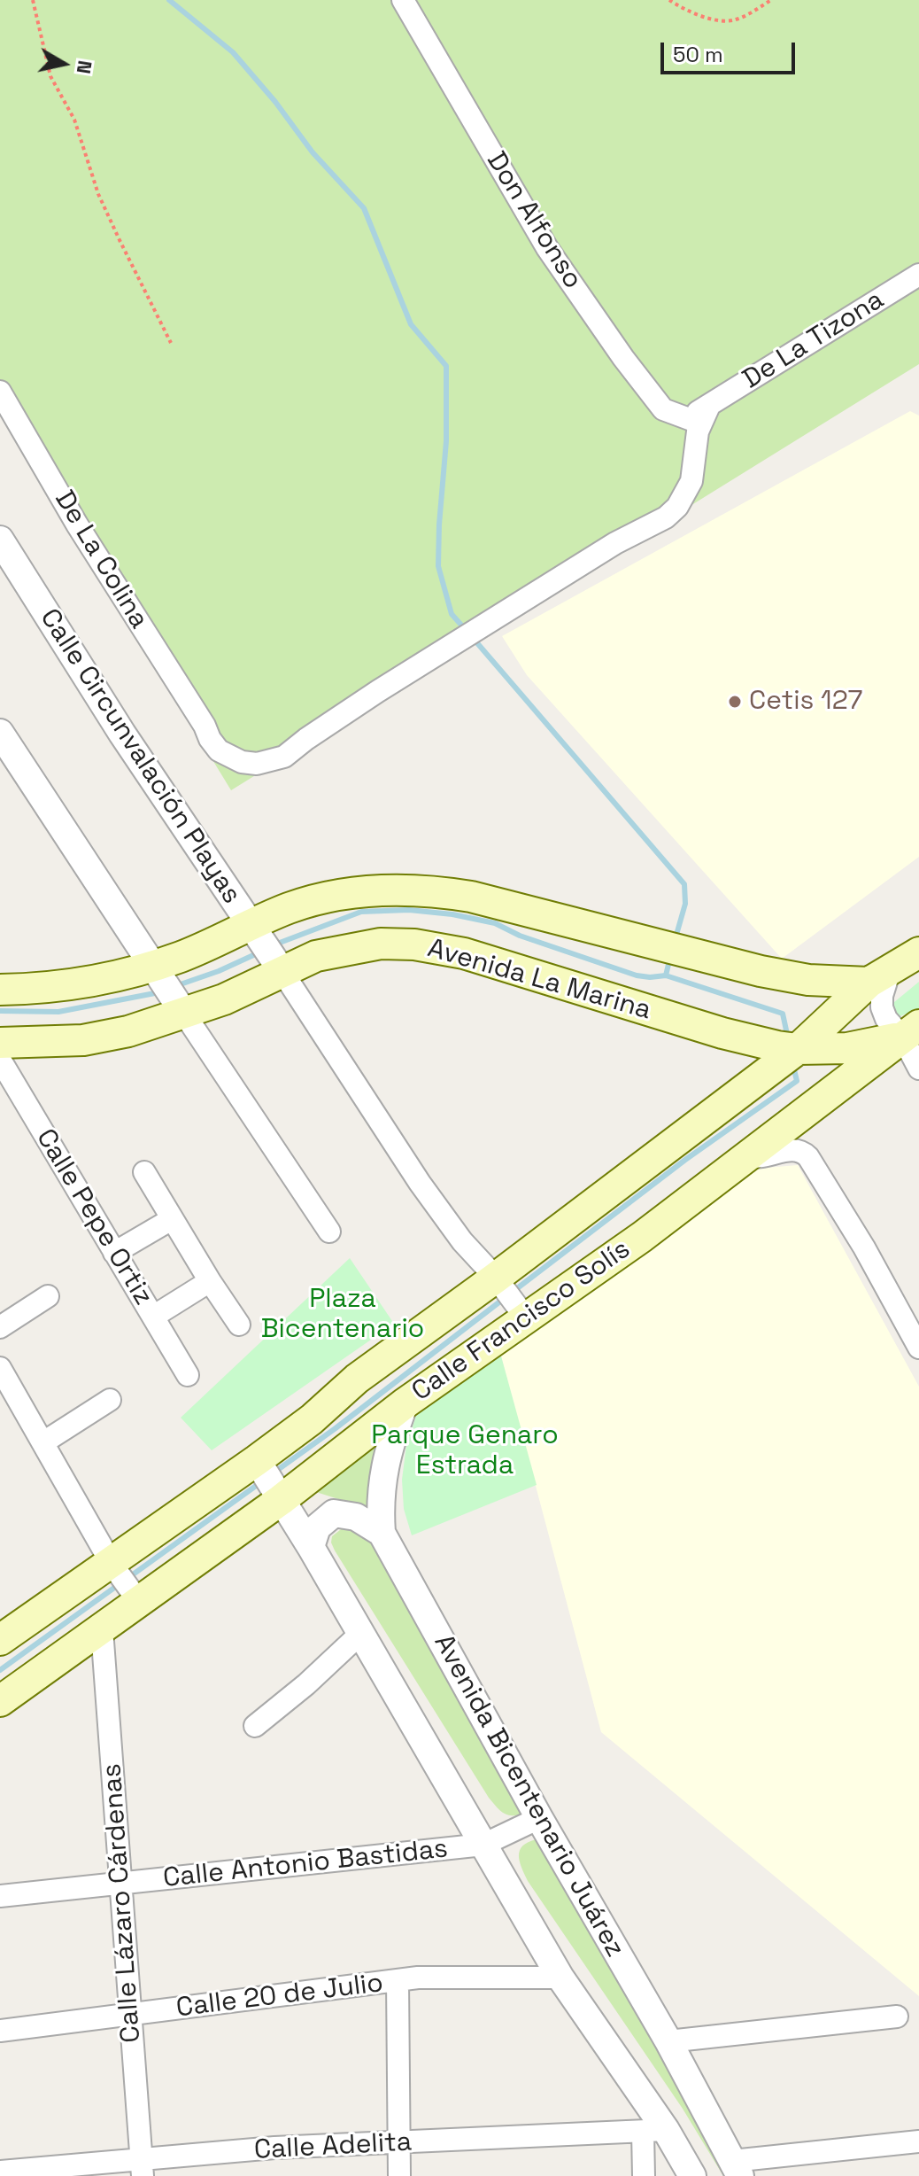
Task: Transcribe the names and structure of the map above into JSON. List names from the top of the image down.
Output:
{
  "streets": {
    "main road": ["Avenida La Marina", "Calle Francisco Solís"],
    "street": [
      "Don Alfonso",
      "De La Tizona",
      "De La Colina",
      "Calle Circunvalación Playas",
      "Calle Pepe Ortiz",
      "Avenida Bicentenario Juárez",
      "Calle Antonio Bastidas",
      "Calle Lázaro Cárdenas",
      "Calle 20 de Julio",
      "Calle Adelita"
    ]
  },
  "crossings": [
    ["Don Alfonso", "De La Tizona"],
    ["Don Alfonso", "De La Colina"],
    ["De La Tizona", "De La Colina"],
    ["Calle Circunvalación Playas", "Avenida La Marina"],
    ["Avenida La Marina", "Calle Francisco Solís"],
    ["Calle Francisco Solís", "Avenida Bicentenario Juárez"],
    ["Calle Francisco Solís", "Calle Lázaro Cárdenas"],
    ["Avenida Bicentenario Juárez", "Calle Antonio Bastidas"],
    ["Calle Antonio Bastidas", "Calle Lázaro Cárdenas"],
    ["Calle Lázaro Cárdenas", "Calle 20 de Julio"],
    ["Calle Lázaro Cárdenas", "Calle Adelita"]
  ],
  "parks": ["Plaza Bicentenario", "Parque Genaro Estrada"],
  "places": ["Cetis 127"],
  "scale_bar": "50 m",
  "north": "right"
}
